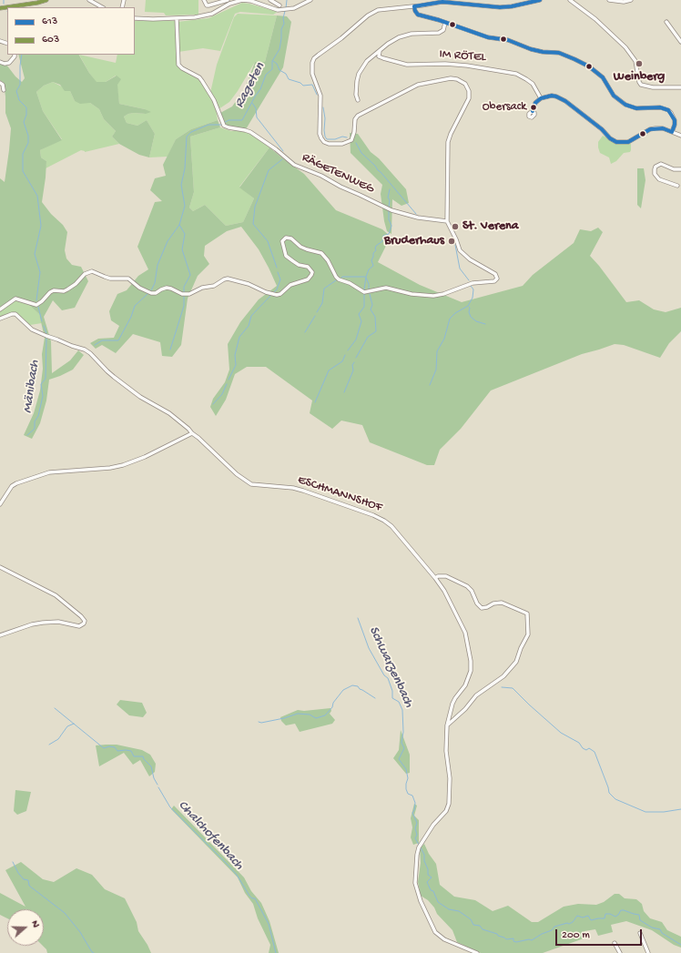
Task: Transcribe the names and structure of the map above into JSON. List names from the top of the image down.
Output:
{
  "streets": {
    "street": ["IM RÖTEL", "RÄGETENWEG", "ESCHMANNSHOF"]
  },
  "water": [
    "Rageten",
    "Mänibach",
    "Schwarzenbach",
    "Chalchofenbach"
  ],
  "places": [
    "Weinberg",
    "Obersack",
    "St. Verena",
    "Bruderhaus"
  ],
  "lines": ["transit line 613", "transit line 603"],
  "legend": ["613", "603"],
  "scale_bar": "200 m",
  "north": "right"
}
